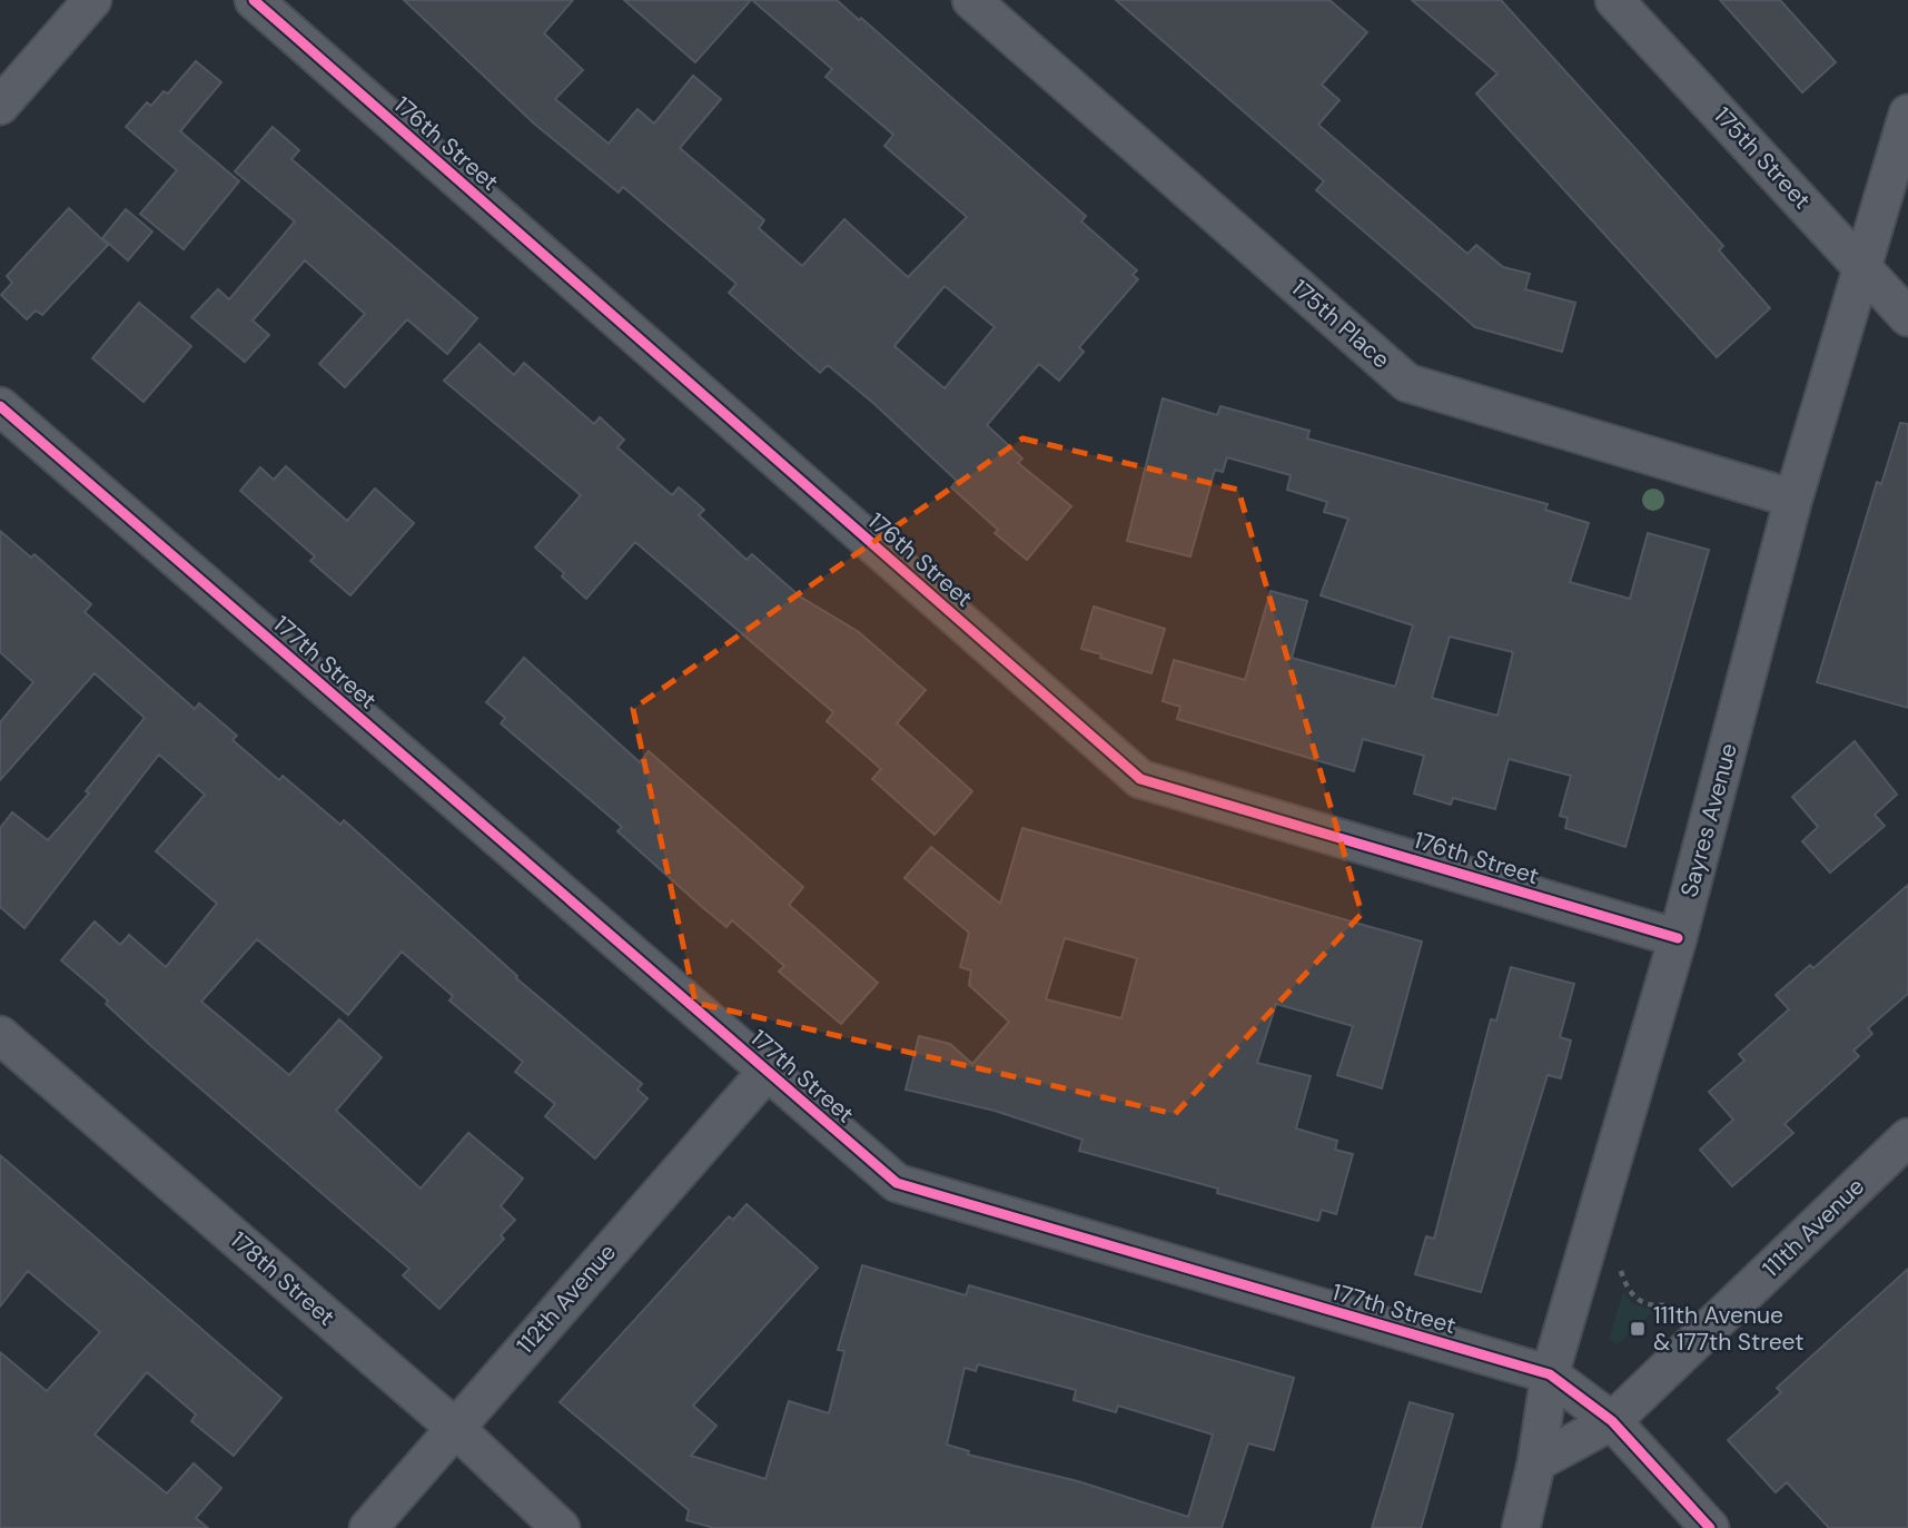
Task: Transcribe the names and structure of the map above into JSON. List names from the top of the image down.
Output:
{
  "streets": {
    "street": [
      "176th Street",
      "175th Street",
      "175th Place",
      "177th Street",
      "Sayres Avenue",
      "111th Avenue",
      "178th Street",
      "112th Avenue"
    ]
  },
  "crossings": [
    ["176th Street", "Sayres Avenue"],
    ["175th Street", "Sayres Avenue"],
    ["175th Place", "Sayres Avenue"],
    ["177th Street", "Sayres Avenue"],
    ["177th Street", "111th Avenue"],
    ["177th Street", "112th Avenue"],
    ["Sayres Avenue", "111th Avenue"],
    ["178th Street", "112th Avenue"]
  ],
  "places": {
    "transit": ["111th Avenue & 177th Street"]
  }
}
